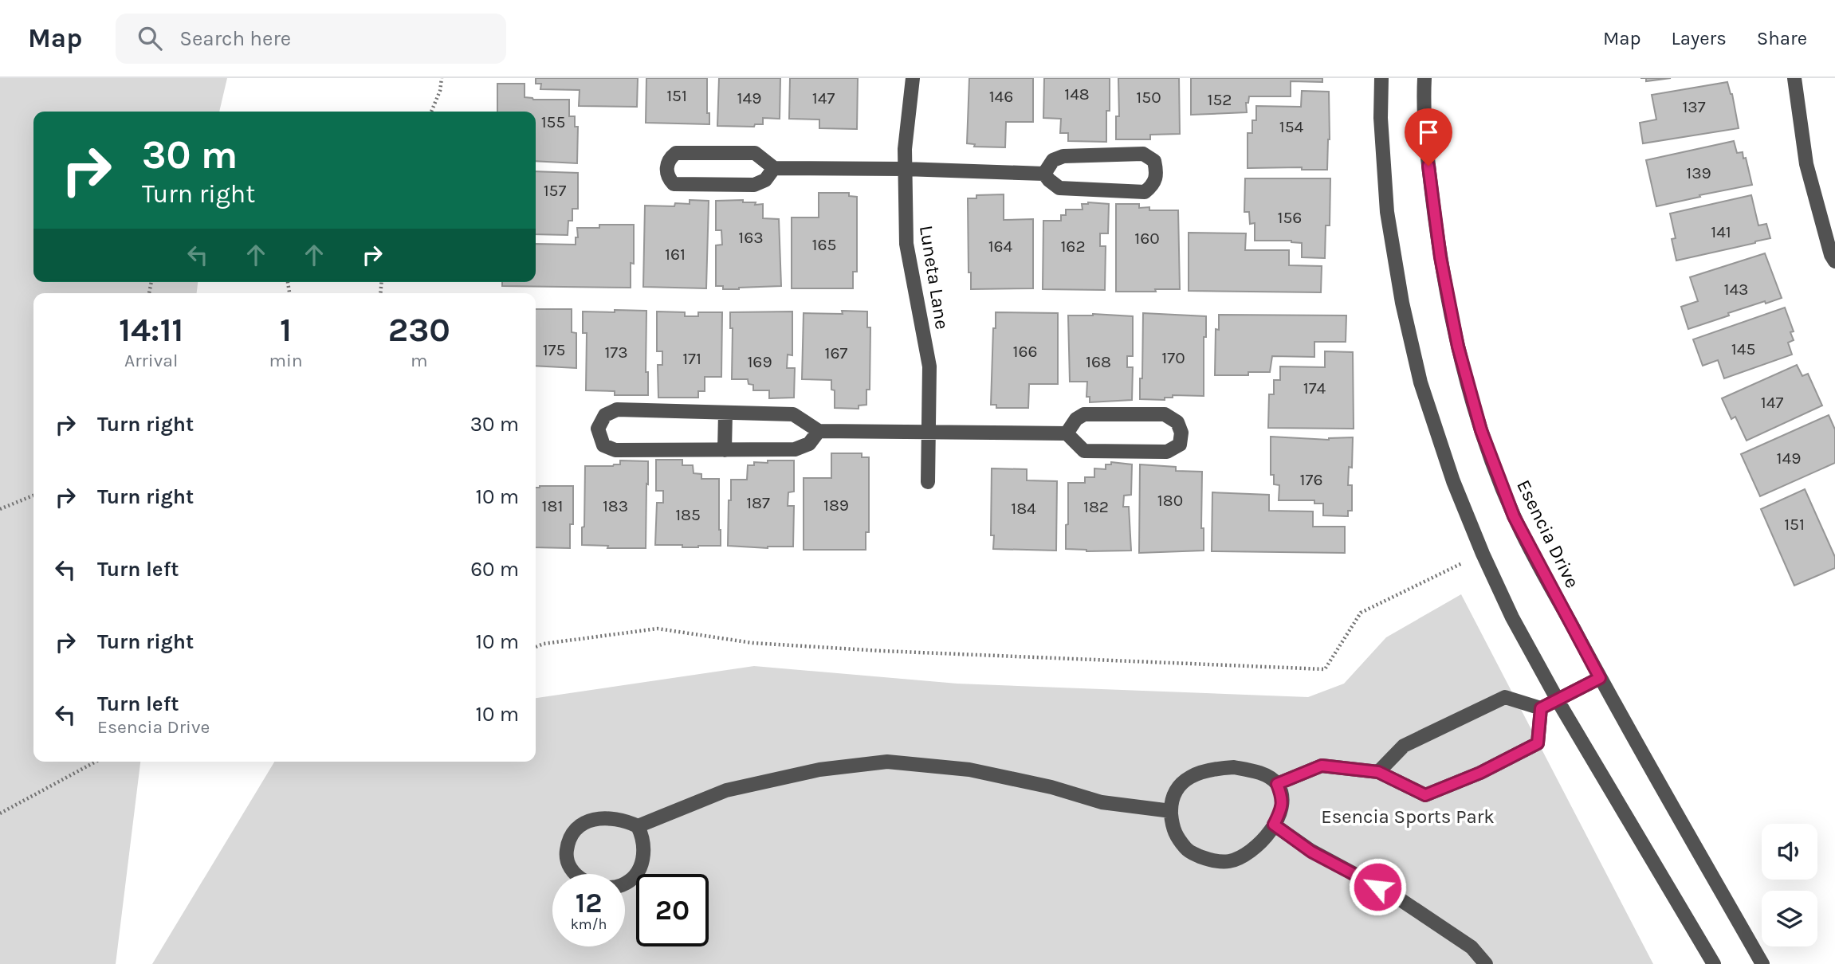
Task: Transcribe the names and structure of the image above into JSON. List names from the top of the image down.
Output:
{
  "streets": {
    "street": ["Luneta Lane", "Esencia Drive"]
  },
  "parks": ["Esencia Sports Park"],
  "house_numbers": [
    "148",
    "151",
    "146",
    "150",
    "149",
    "147",
    "152",
    "137",
    "155",
    "154",
    "139",
    "157",
    "156",
    "141",
    "163",
    "160",
    "165",
    "164",
    "162",
    "161",
    "143",
    "145",
    "175",
    "166",
    "173",
    "167",
    "170",
    "171",
    "169",
    "168",
    "174",
    "147",
    "149",
    "176",
    "180",
    "187",
    "189",
    "181",
    "183",
    "182",
    "184",
    "185",
    "151"
  ],
  "page": {
    "header": "Map",
    "search": "Search here",
    "nav": ["Map", "Layers", "Share"],
    "turn": ["30 m", "Turn right"],
    "eta": [
      "14:11",
      "Arrival",
      "1",
      "min",
      "230",
      "m"
    ],
    "list": [
      {
        "name": "Turn right",
        "value": "30 m"
      },
      {
        "name": "Turn right",
        "value": "10 m"
      },
      {
        "name": "Turn left",
        "value": "60 m"
      },
      {
        "name": "Turn right",
        "value": "10 m"
      },
      {
        "name": "Turn left",
        "note": "Esencia Drive",
        "value": "10 m"
      }
    ],
    "speed": "12 km/h",
    "limit": "20"
  }
}
